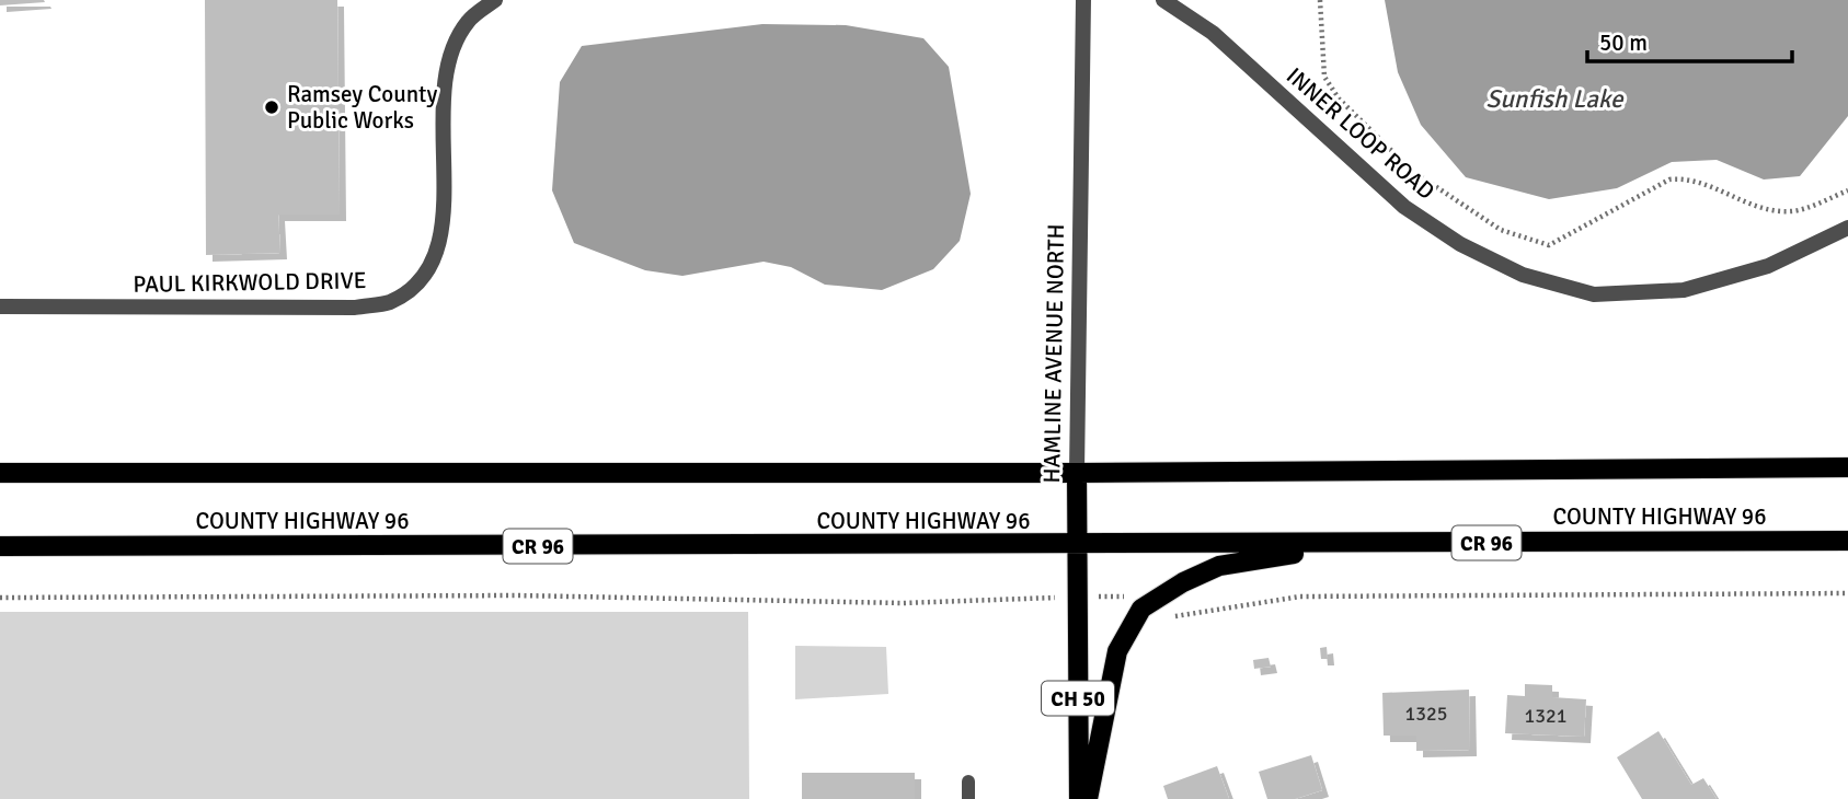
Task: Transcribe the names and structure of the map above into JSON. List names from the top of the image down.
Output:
{
  "streets": {
    "main road": [
      "HAMLINE AVENUE NORTH",
      "COUNTY HIGHWAY 96",
      "CR 96",
      "CH 50"
    ],
    "street": ["INNER LOOP ROAD", "PAUL KIRKWOLD DRIVE"]
  },
  "crossings": [
    ["HAMLINE AVENUE NORTH", "COUNTY HIGHWAY 96"]
  ],
  "water": ["Sunfish Lake"],
  "places": ["Ramsey County Public Works"],
  "house_numbers": ["1325", "1321"],
  "scale_bar": "50 m"
}
